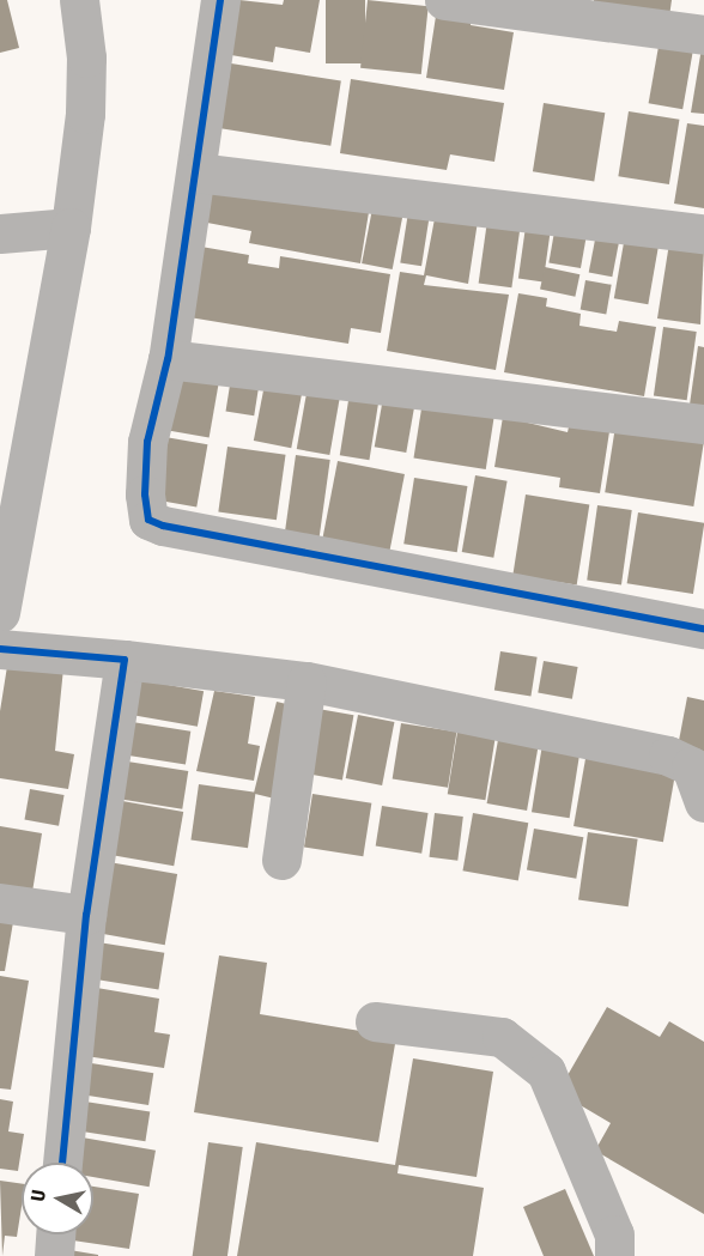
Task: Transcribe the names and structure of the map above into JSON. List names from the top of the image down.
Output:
{
  "north": "left"
}
